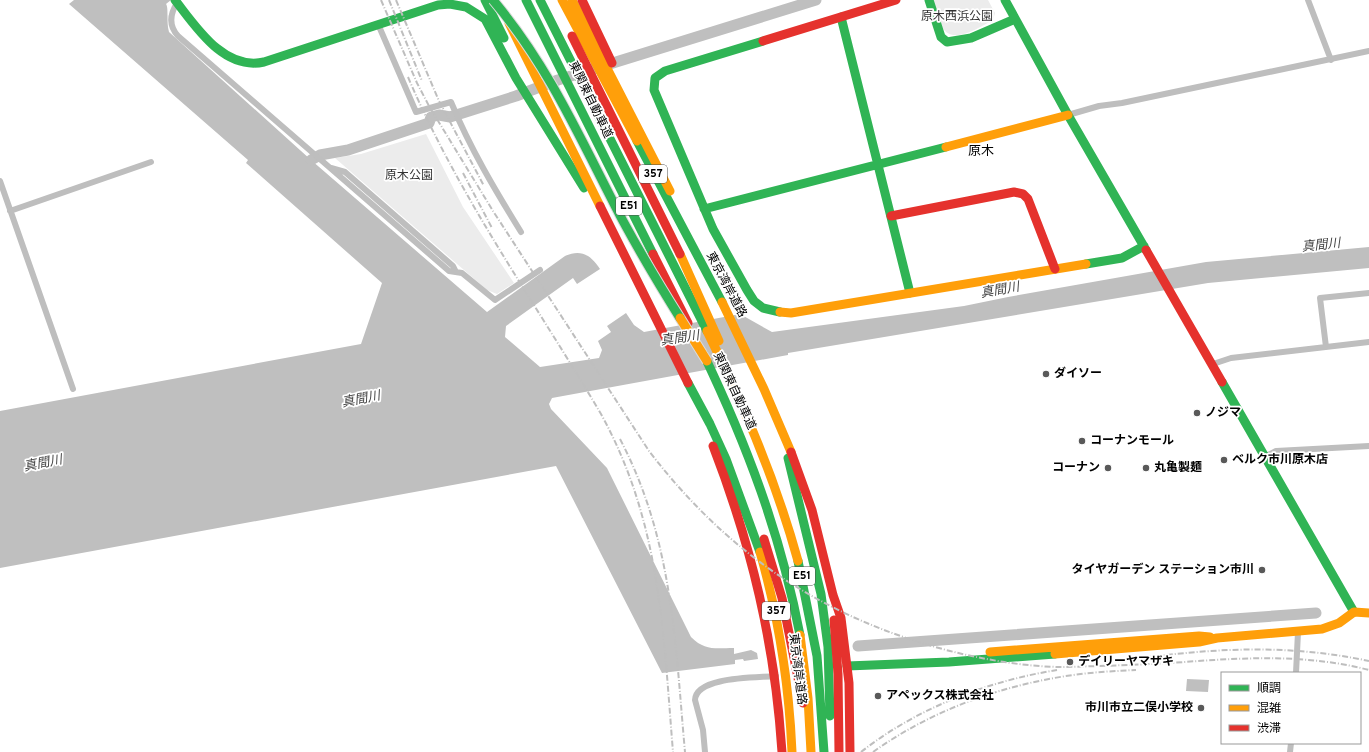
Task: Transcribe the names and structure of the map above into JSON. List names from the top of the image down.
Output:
{
  "streets": {
    "main road": [
      "東関東自動車道",
      "357",
      "E51",
      "東京湾岸道路"
    ]
  },
  "districts": ["原木"],
  "water": ["真間川"],
  "parks": ["原木西浜公園", "原木公園"],
  "places": [
    "ダイソー",
    "ノジマ",
    "コーナンモール",
    "ベルク市川原木店",
    "コーナン",
    "丸亀製麺",
    "タイヤガーデン ステーション市川",
    "デイリーヤマザキ",
    "アペックス株式会社",
    "市川市立二俣小学校"
  ],
  "legend": ["順調", "混雑", "渋滞"]
}
